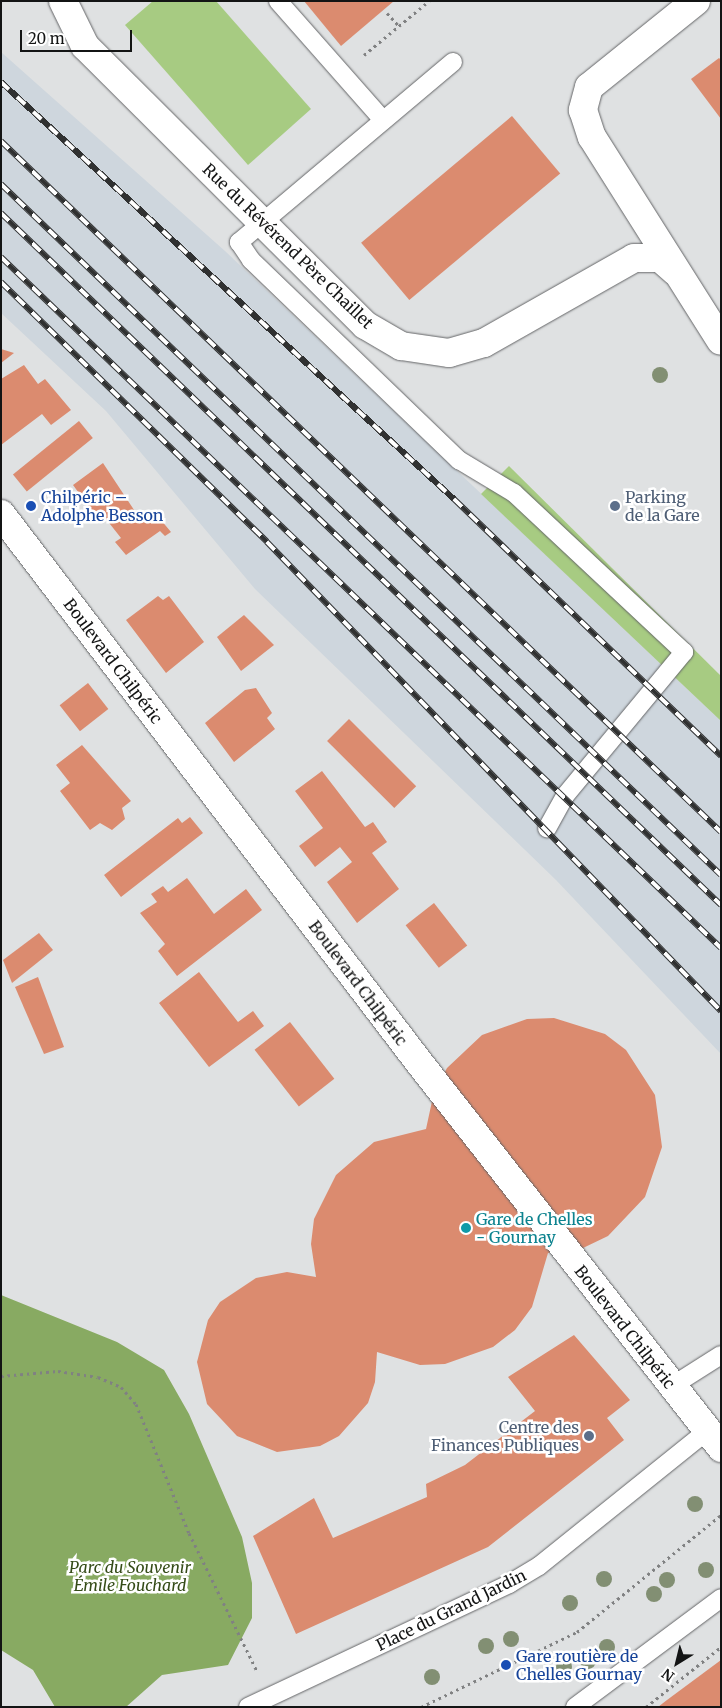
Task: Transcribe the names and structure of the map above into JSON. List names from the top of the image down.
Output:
{
  "streets": {
    "street": ["Rue du Révérend Père Chaillet", "Boulevard Chilpéric"],
    "lane": ["Place du Grand Jardin"]
  },
  "crossings": [
    ["Boulevard Chilpéric", "Place du Grand Jardin"]
  ],
  "parks": ["Parc du Souvenir Émile Fouchard"],
  "places": [
    "Chilpéric – Adolphe Besson",
    "Parking de la Gare",
    "Gare de Chelles - Gournay",
    "Centre des Finances Publiques",
    "Gare routière de Chelles Gournay"
  ],
  "scale_bar": "20 m",
  "north": "bottom left"
}
